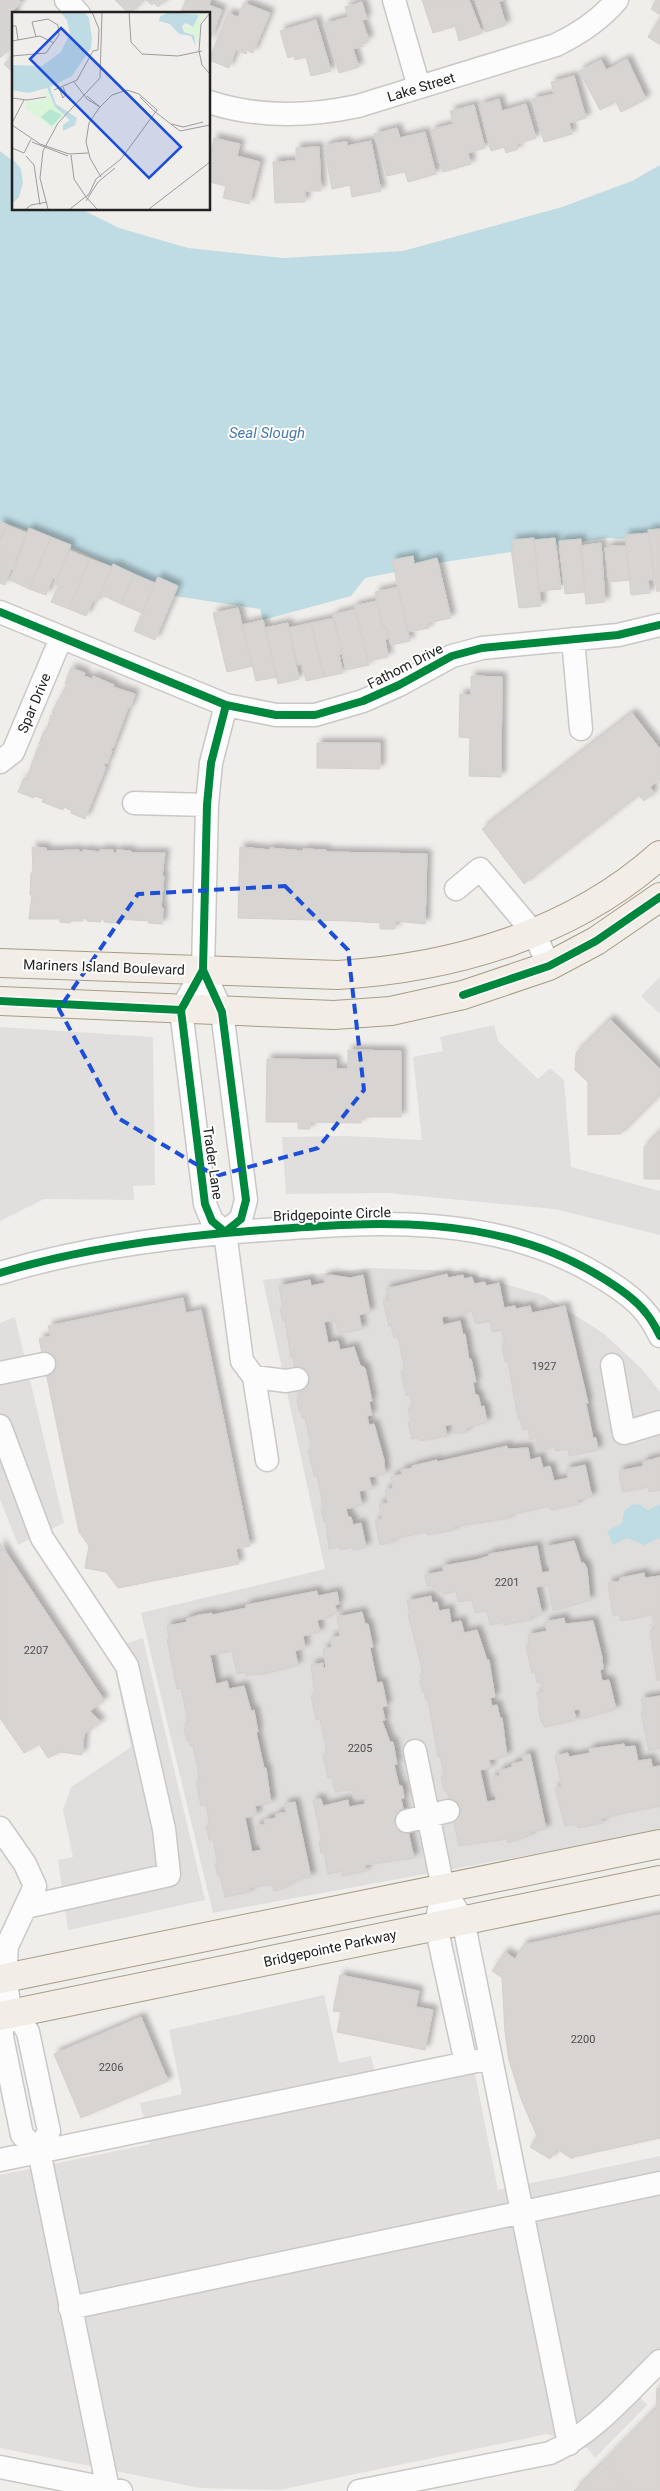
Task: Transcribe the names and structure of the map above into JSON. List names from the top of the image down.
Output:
{
  "streets": {
    "main road": ["Mariners Island Boulevard", "Bridgepointe Parkway"],
    "street": [
      "Lake Street",
      "Fathom Drive",
      "Spar Drive",
      "Trader Lane",
      "Bridgepointe Circle"
    ]
  },
  "crossings": [
    ["Fathom Drive", "Spar Drive"],
    ["Fathom Drive", "Trader Lane"],
    ["Mariners Island Boulevard", "Trader Lane"],
    ["Trader Lane", "Bridgepointe Circle"]
  ],
  "water": ["Seal Slough"],
  "house_numbers": [
    "1927",
    "2201",
    "2207",
    "2205",
    "2200",
    "2206"
  ]
}
